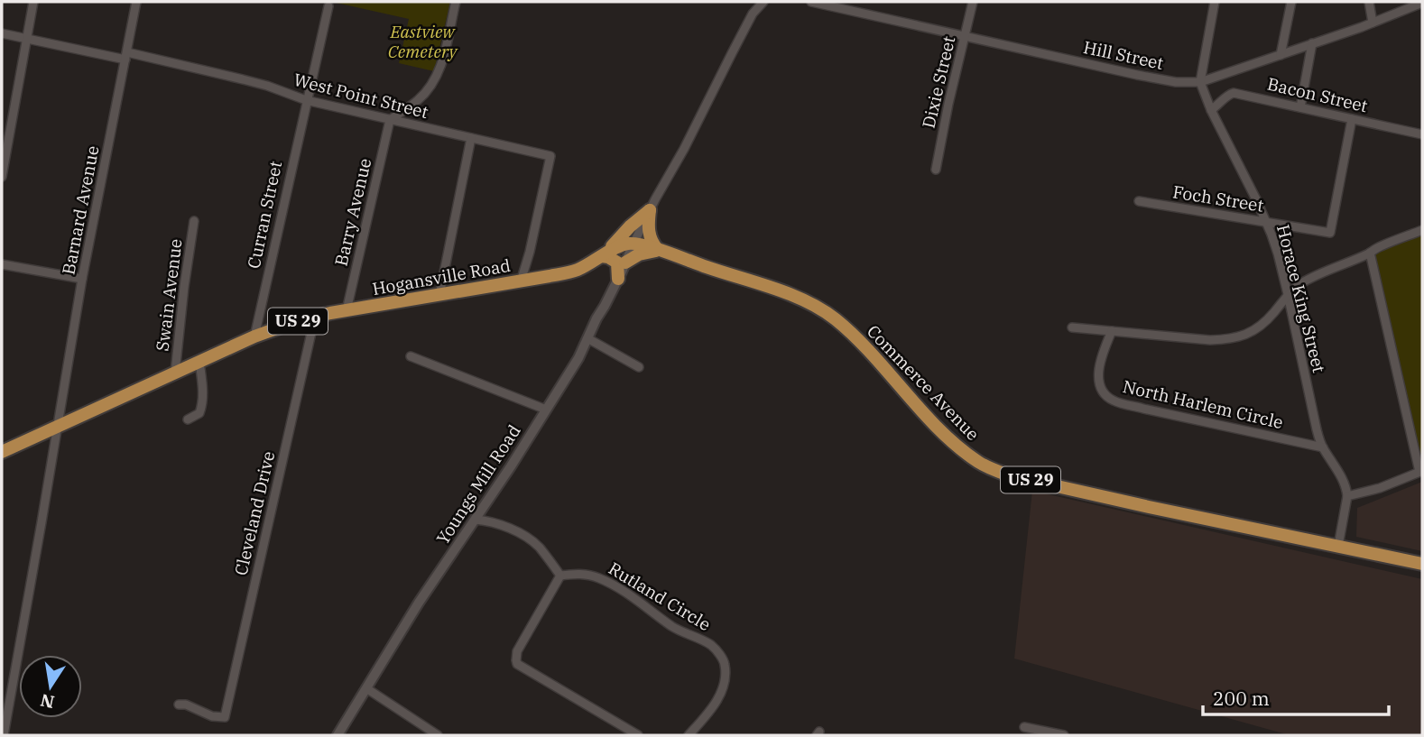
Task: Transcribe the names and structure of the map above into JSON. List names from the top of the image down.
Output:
{
  "streets": {
    "main road": ["Hogansville Road", "US 29", "Commerce Avenue"],
    "street": [
      "Hill Street",
      "Dixie Street",
      "Bacon Street",
      "West Point Street",
      "Foch Street",
      "Barnard Avenue",
      "Barry Avenue",
      "Curran Street",
      "Swain Avenue",
      "Horace King Street",
      "North Harlem Circle",
      "Youngs Mill Road",
      "Cleveland Drive",
      "Rutland Circle"
    ]
  },
  "crossings": [
    ["Hill Street", "Dixie Street"],
    ["Hill Street", "Horace King Street"],
    ["Bacon Street", "Foch Street"],
    ["Bacon Street", "Horace King Street"],
    ["West Point Street", "Barnard Avenue"],
    ["West Point Street", "Barry Avenue"],
    ["West Point Street", "Curran Street"],
    ["West Point Street", "Hogansville Road"],
    ["Foch Street", "Horace King Street"],
    ["Barnard Avenue", "Hogansville Road"],
    ["Barry Avenue", "Hogansville Road"],
    ["Curran Street", "Hogansville Road"],
    ["Hogansville Road", "Swain Avenue"],
    ["Hogansville Road", "Commerce Avenue"],
    ["Hogansville Road", "Youngs Mill Road"],
    ["Hogansville Road", "Cleveland Drive"],
    ["Horace King Street", "North Harlem Circle"],
    ["Commerce Avenue", "Youngs Mill Road"]
  ],
  "parks": ["Eastview Cemetery"],
  "scale_bar": "200 m",
  "north": "bottom"
}
